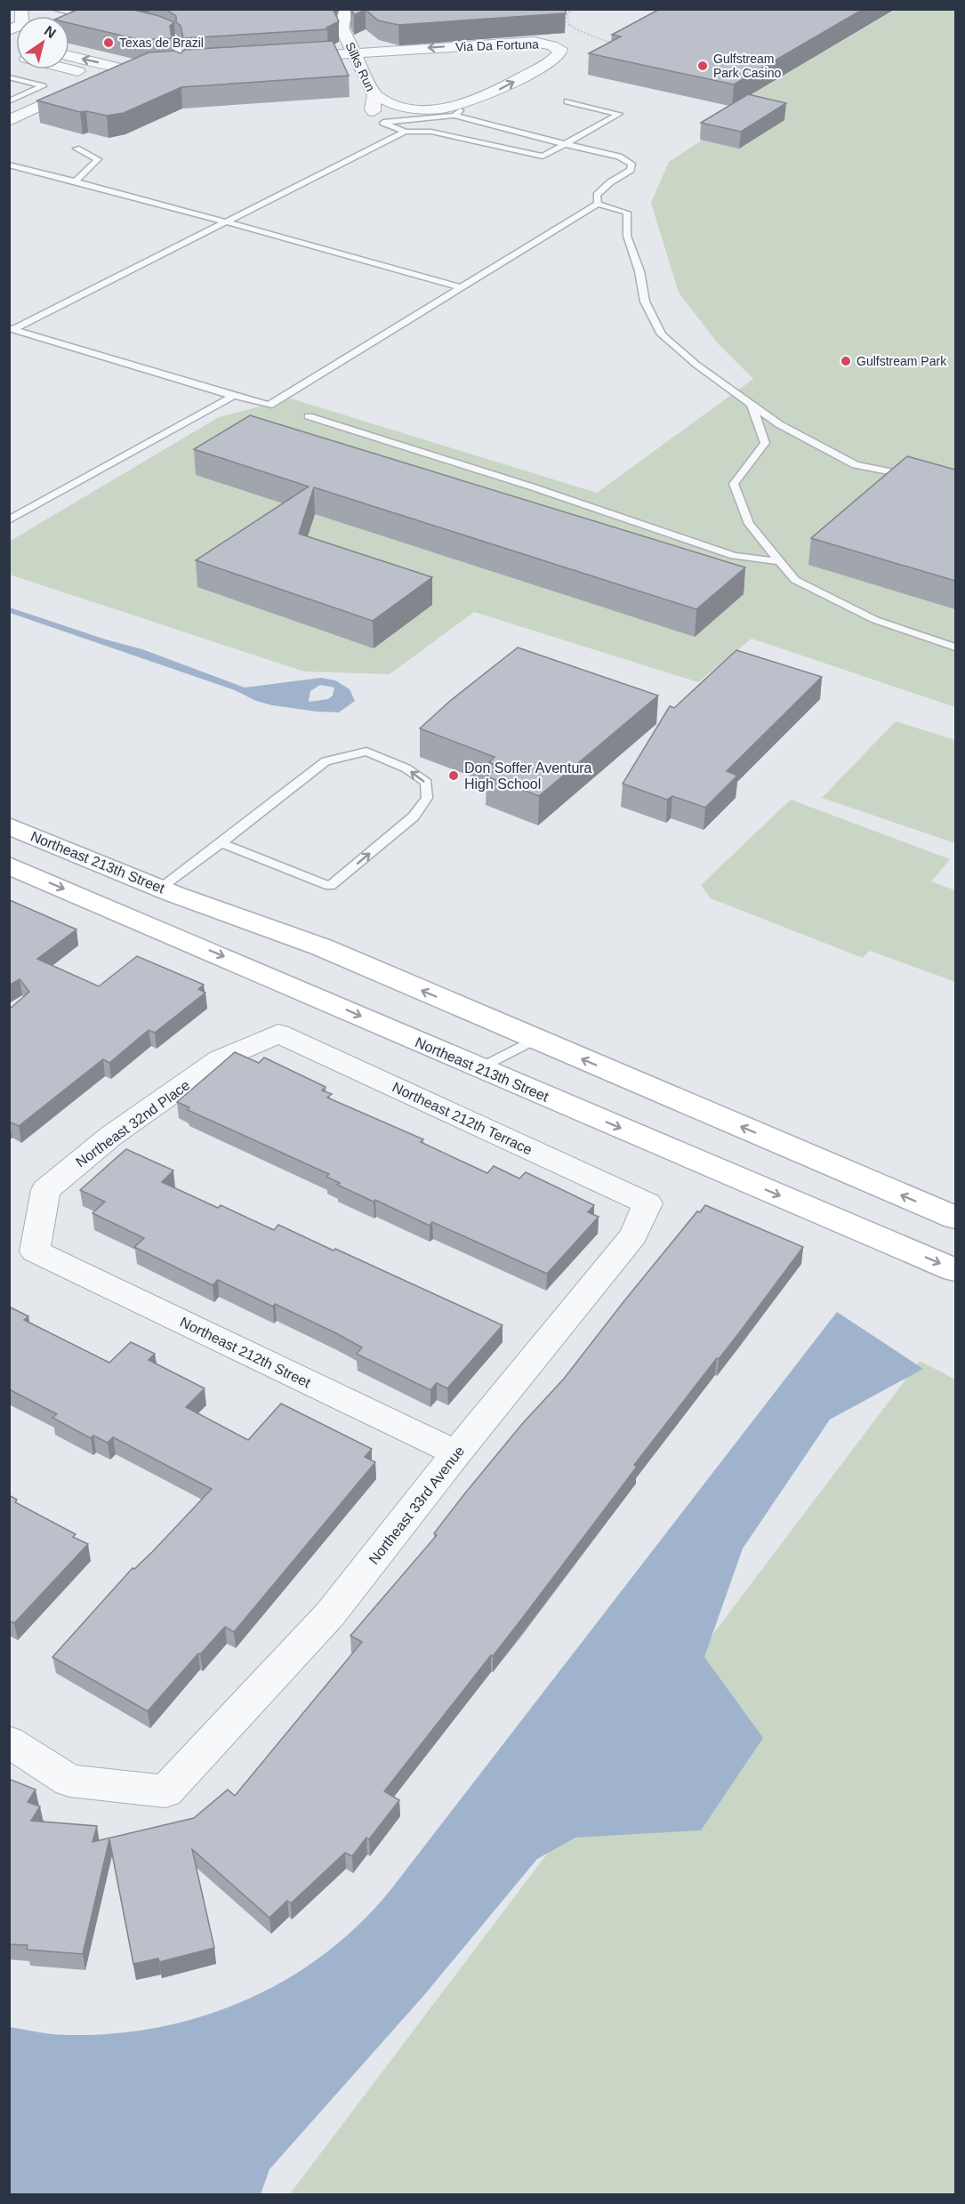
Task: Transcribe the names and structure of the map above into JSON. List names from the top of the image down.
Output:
{
  "streets": {
    "street": [
      "Via Da Fortuna",
      "Silks Run",
      "Northeast 213th Street",
      "Northeast 212th Terrace",
      "Northeast 32nd Place",
      "Northeast 212th Street",
      "Northeast 33rd Avenue"
    ]
  },
  "crossings": [
    ["Via Da Fortuna", "Silks Run"],
    ["Northeast 212th Terrace", "Northeast 32nd Place"],
    ["Northeast 212th Terrace", "Northeast 33rd Avenue"],
    ["Northeast 32nd Place", "Northeast 212th Street"],
    ["Northeast 212th Street", "Northeast 33rd Avenue"]
  ],
  "places": [
    "Texas de Brazil",
    "Gulfstream Park Casino",
    "Gulfstream Park",
    "Don Soffer Aventura High School"
  ],
  "north": "top right"
}
